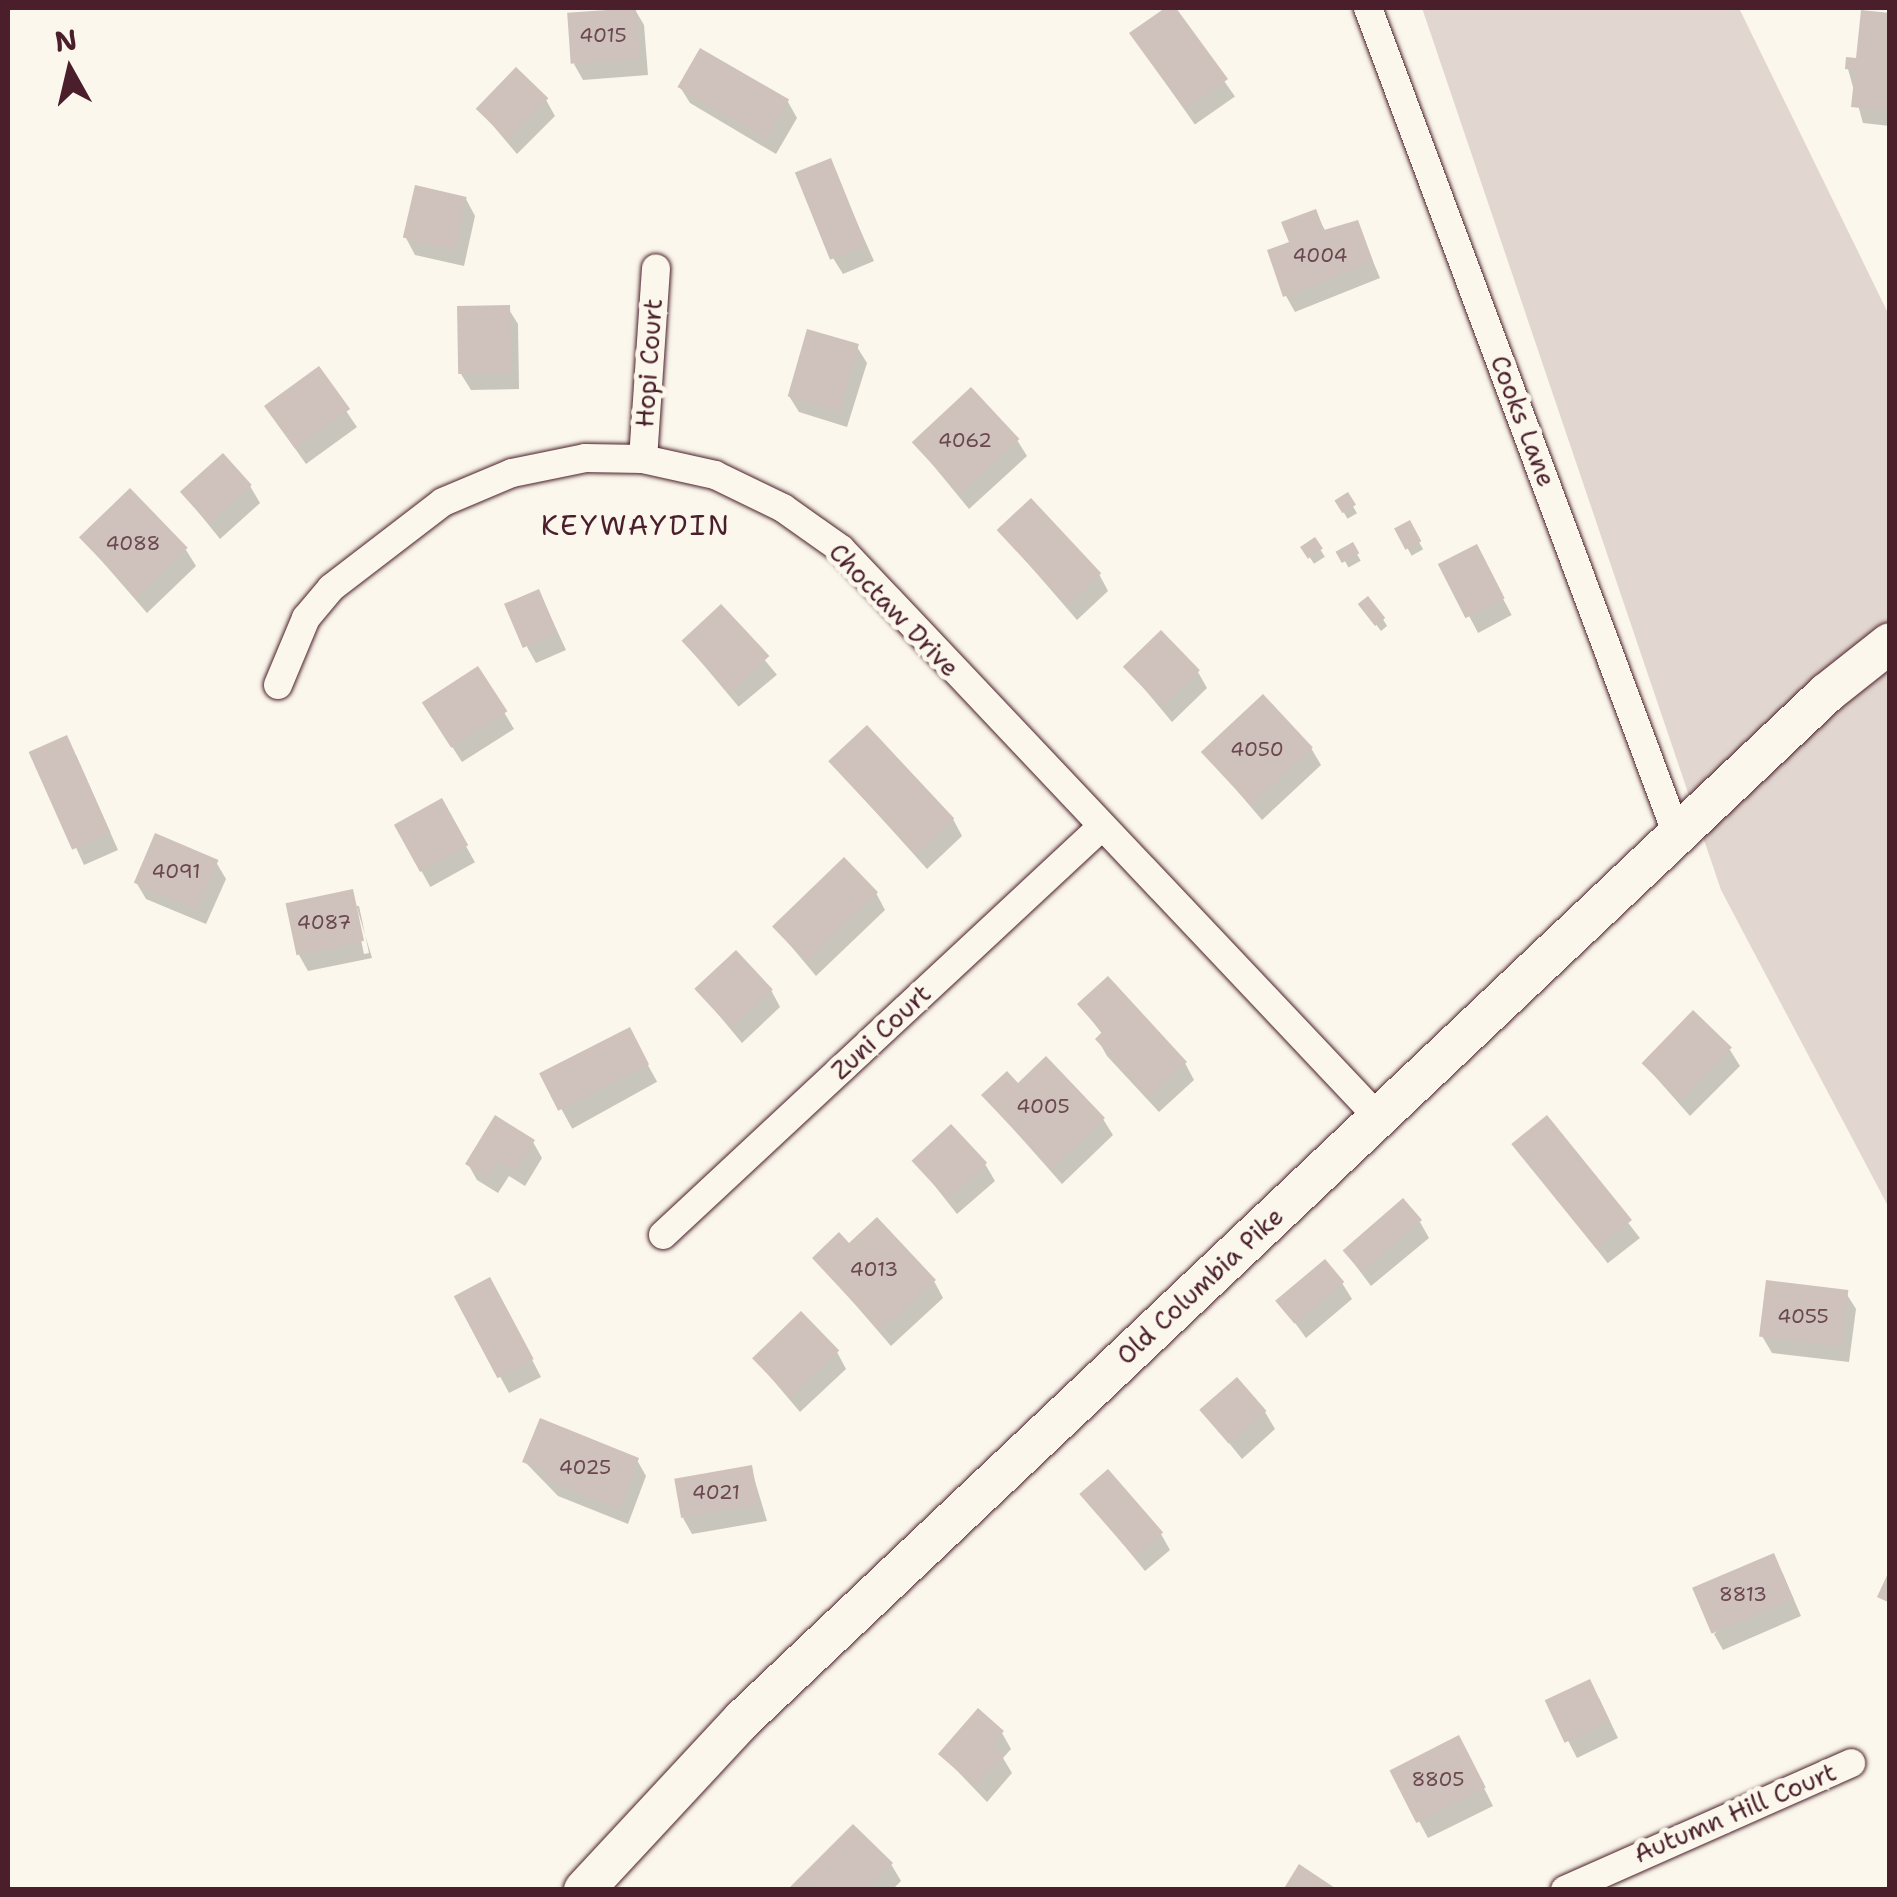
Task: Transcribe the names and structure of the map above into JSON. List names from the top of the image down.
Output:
{
  "streets": {
    "street": [
      "Hopi Court",
      "Cooks Lane",
      "Choctaw Drive",
      "Zuni Court",
      "Old Columbia Pike",
      "Autumn Hill Court"
    ]
  },
  "crossings": [
    ["Hopi Court", "Choctaw Drive"],
    ["Cooks Lane", "Old Columbia Pike"],
    ["Choctaw Drive", "Zuni Court"],
    ["Choctaw Drive", "Old Columbia Pike"]
  ],
  "districts": ["KEYWAYDIN"],
  "house_numbers": [
    "4015",
    "4004",
    "4062",
    "4088",
    "4050",
    "4091",
    "4087",
    "4005",
    "4013",
    "4055",
    "4025",
    "4021",
    "8813",
    "8805"
  ],
  "north": "top"
}
